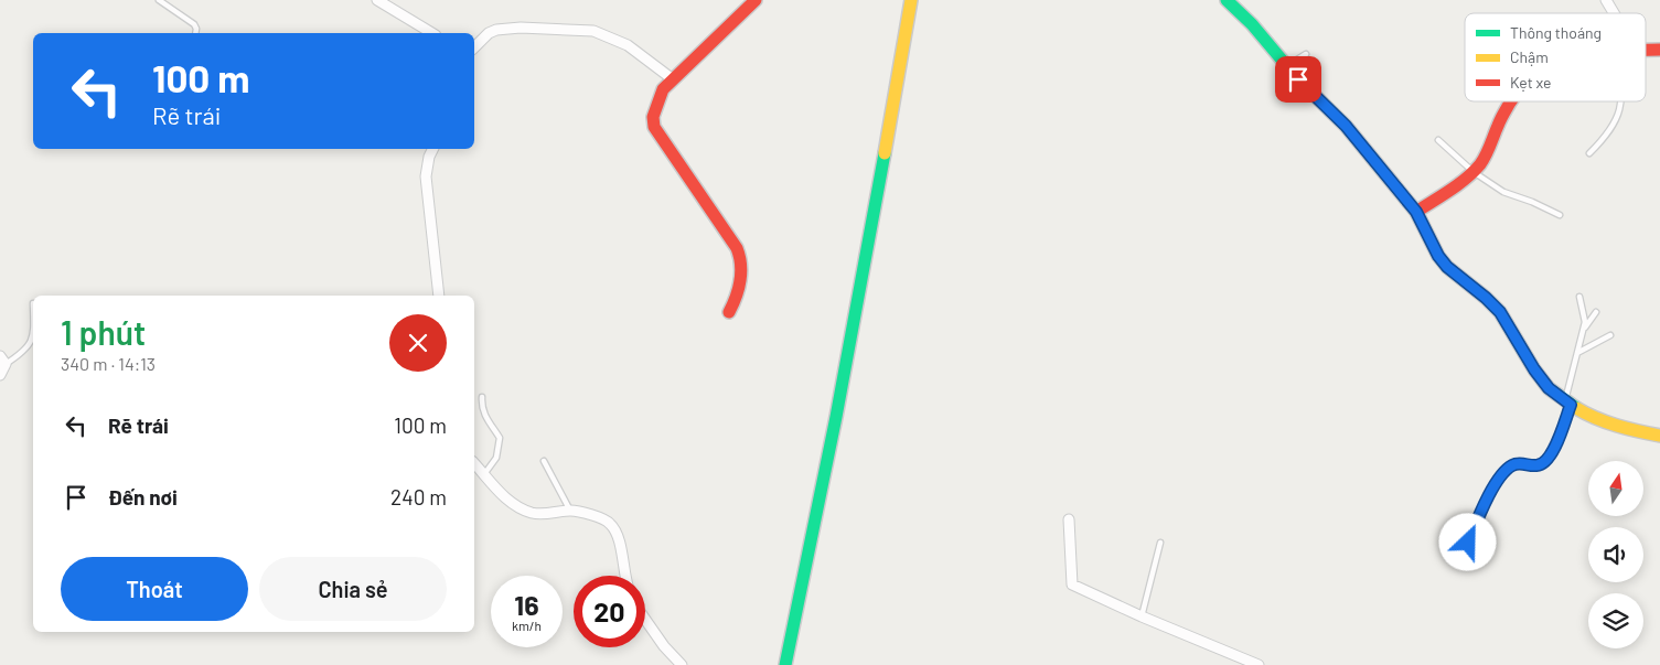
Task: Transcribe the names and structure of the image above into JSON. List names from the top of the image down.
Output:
{
  "legend": ["Thông thoáng", "Chậm", "Kẹt xe"],
  "north": "top",
  "page": {
    "turn": ["100 m", "Rẽ trái"],
    "heading": ["1 phút", "340 m · 14:13"],
    "list": [
      {
        "name": "Rẽ trái",
        "value": "100 m"
      },
      {
        "name": "Đến nơi",
        "value": "240 m"
      }
    ],
    "buttons": ["Thoát", "Chia sẻ"],
    "speed": "16 km/h",
    "limit": "20"
  }
}
